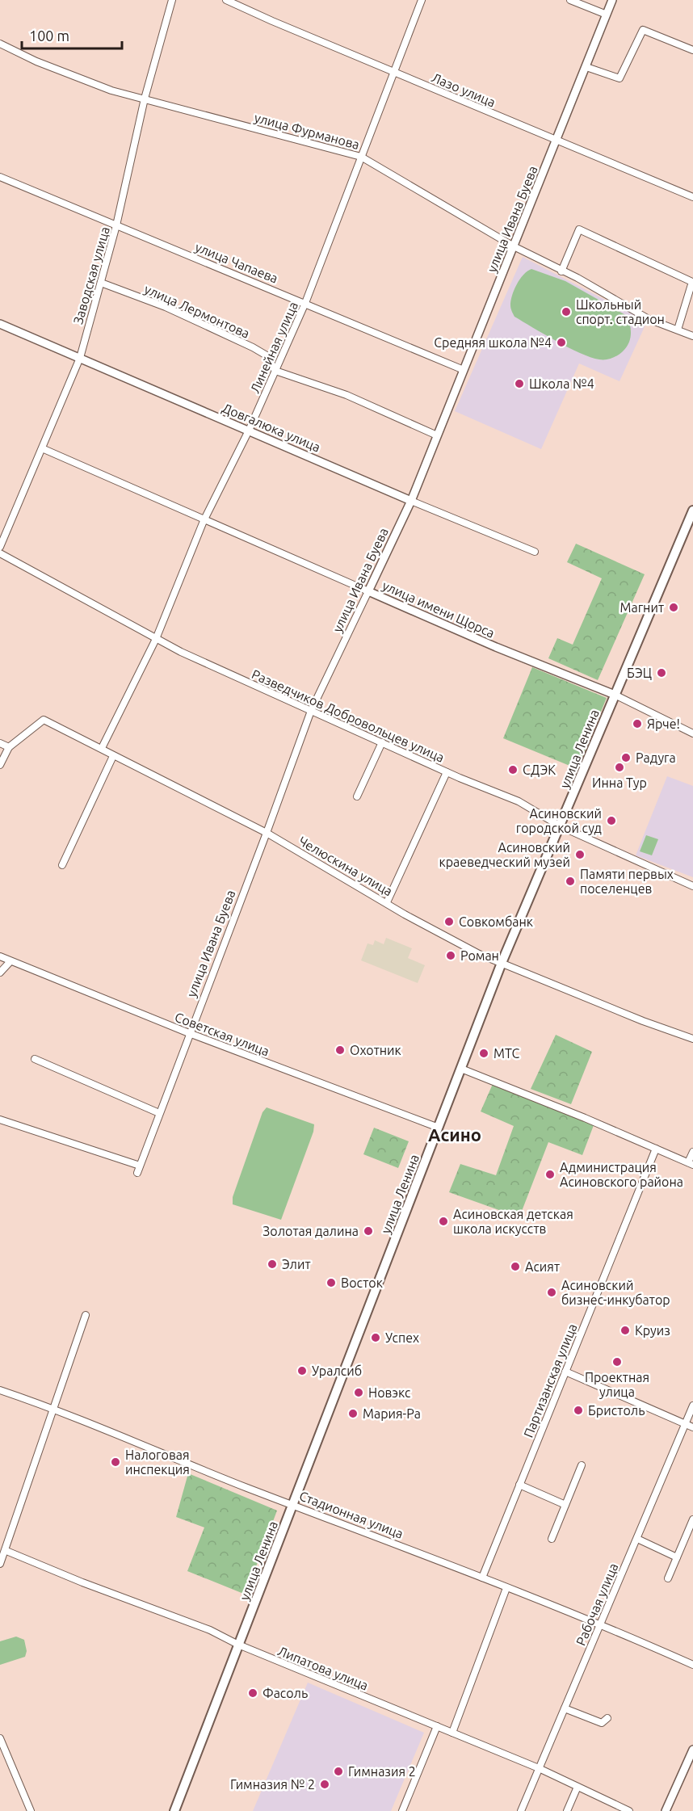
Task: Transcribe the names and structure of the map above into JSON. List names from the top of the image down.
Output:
{
  "streets": {
    "main road": ["улица Ленина"],
    "street": [
      "Лазо улица",
      "улица Фурманова",
      "улица Ивана Буева",
      "улица Чапаева",
      "Заводская улица",
      "улица Лермонтова",
      "Линейная улица",
      "Довгалюка улица",
      "улица имени Щорса",
      "Разведчиков Добровольцев улица",
      "Челюскина улица",
      "Советская улица",
      "Партизанская улица",
      "Стадионная улица",
      "Рабочая улица",
      "Липатова улица"
    ]
  },
  "crossings": [
    ["Лазо улица", "улица Ивана Буева"],
    ["Лазо улица", "Линейная улица"],
    ["улица Фурманова", "улица Ивана Буева"],
    ["улица Фурманова", "Заводская улица"],
    ["улица Фурманова", "Линейная улица"],
    ["улица Ивана Буева", "улица Чапаева"],
    ["улица Ивана Буева", "Довгалюка улица"],
    ["улица Ивана Буева", "улица имени Щорса"],
    ["улица Ивана Буева", "Разведчиков Добровольцев улица"],
    ["улица Ивана Буева", "Челюскина улица"],
    ["улица Ивана Буева", "Советская улица"],
    ["улица Чапаева", "Заводская улица"],
    ["улица Чапаева", "Линейная улица"],
    ["Заводская улица", "улица Лермонтова"],
    ["Заводская улица", "Довгалюка улица"],
    ["Заводская улица", "улица имени Щорса"],
    ["улица Лермонтова", "Линейная улица"],
    ["Линейная улица", "Довгалюка улица"],
    ["Линейная улица", "улица имени Щорса"],
    ["Линейная улица", "Разведчиков Добровольцев улица"],
    ["Линейная улица", "Челюскина улица"],
    ["улица имени Щорса", "улица Ленина"],
    ["Разведчиков Добровольцев улица", "улица Ленина"],
    ["улица Ленина", "Челюскина улица"],
    ["улица Ленина", "Советская улица"],
    ["улица Ленина", "Стадионная улица"],
    ["улица Ленина", "Липатова улица"],
    ["Партизанская улица", "Стадионная улица"],
    ["Стадионная улица", "Рабочая улица"],
    ["Рабочая улица", "Липатова улица"]
  ],
  "districts": ["Асино"],
  "places": [
    "Школьный спорт. стадион",
    "Средняя школа №4",
    "Школа №4",
    "Магнит",
    "БЭЦ",
    "Ярче!",
    "Радуга",
    "Инна Тур",
    "СДЭК",
    "Асиновский городской суд",
    "Асиновский краеведческий музей",
    "Памяти первых поселенцев",
    "Совкомбанк",
    "Роман",
    "Охотник",
    "МТС",
    "Администрация Асиновского района",
    "Асиновская детская школа искусств",
    "Золотая далина",
    "Элит",
    "Асият",
    "Восток",
    "Асиновский бизнес-инкубатор",
    "Круиз",
    "Успех",
    "Проектная улица",
    "Уралсиб",
    "Новэкс",
    "Бристоль",
    "Мария-Ра",
    "Налоговая инспекция",
    "Фасоль",
    "Гимназия 2",
    "Гимназия № 2"
  ],
  "scale_bar": "100 m"
}
